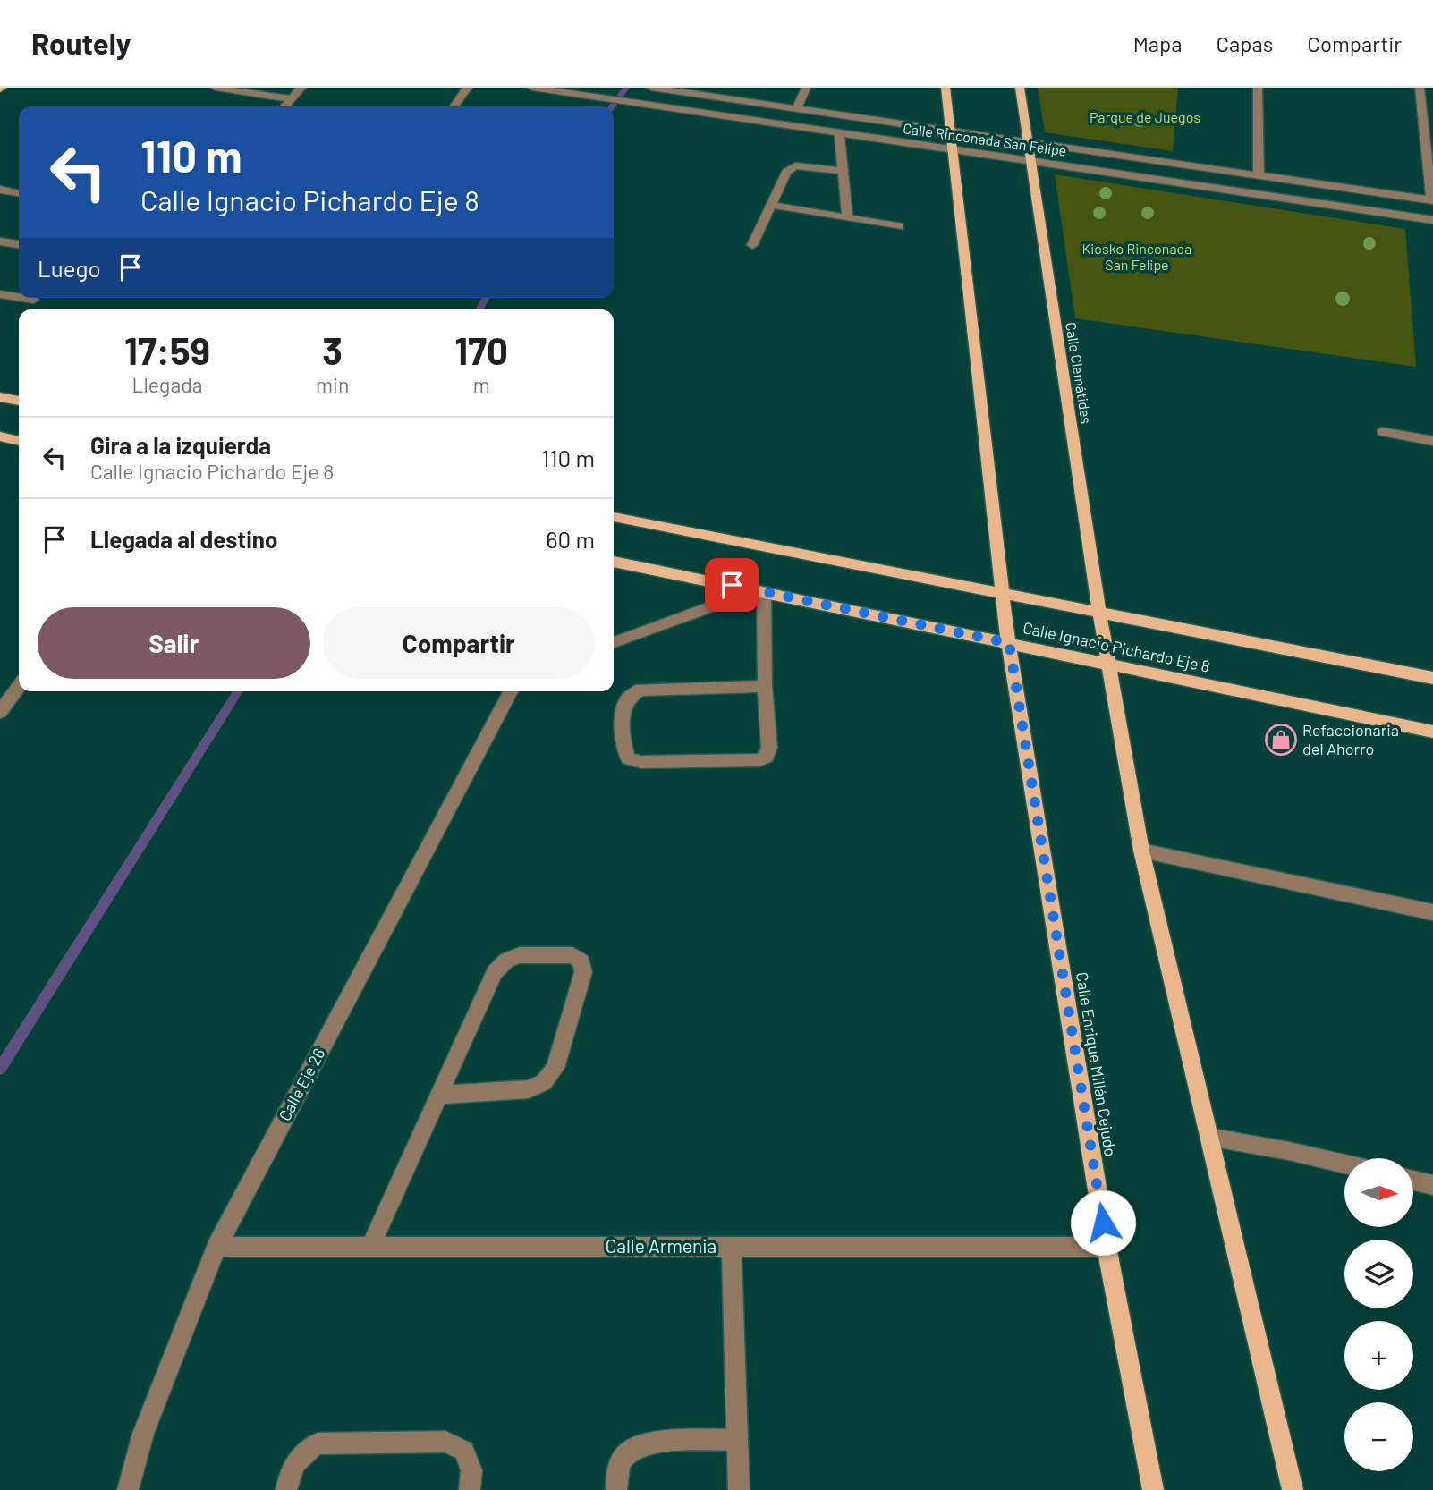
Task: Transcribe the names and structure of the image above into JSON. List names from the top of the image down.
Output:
{
  "streets": {
    "main road": ["Calle Clemátides", "Calle Ignacio Pichardo Eje 8", "Calle Enrique Millán Cejudo"],
    "street": ["Calle Rinconada San Felipe", "Calle Eje 26", "Calle Armenia"]
  },
  "crossings": [
    ["Calle Rinconada San Felipe", "Calle Clemátides"],
    ["Calle Clemátides", "Calle Ignacio Pichardo Eje 8"],
    ["Calle Ignacio Pichardo Eje 8", "Calle Enrique Millán Cejudo"],
    ["Calle Enrique Millán Cejudo", "Calle Armenia"],
    ["Calle Eje 26", "Calle Armenia"]
  ],
  "parks": ["Parque de Juegos", "Kiosko Rinconada San Felipe"],
  "places": {
    "shop": ["Refaccionaria del Ahorro"]
  },
  "north": "right",
  "page": {
    "header": "Routely",
    "nav": ["Mapa", "Capas", "Compartir"],
    "turn": ["110 m", "Calle Ignacio Pichardo Eje 8"],
    "then": "Luego",
    "eta": [
      "17:59",
      "Llegada",
      "3",
      "min",
      "170",
      "m"
    ],
    "list": [
      {
        "name": "Gira a la izquierda",
        "note": "Calle Ignacio Pichardo Eje 8",
        "value": "110 m"
      },
      {
        "name": "Llegada al destino",
        "value": "60 m"
      }
    ],
    "buttons": ["Salir", "Compartir"],
    "map_buttons": ["+", "−"]
  }
}
